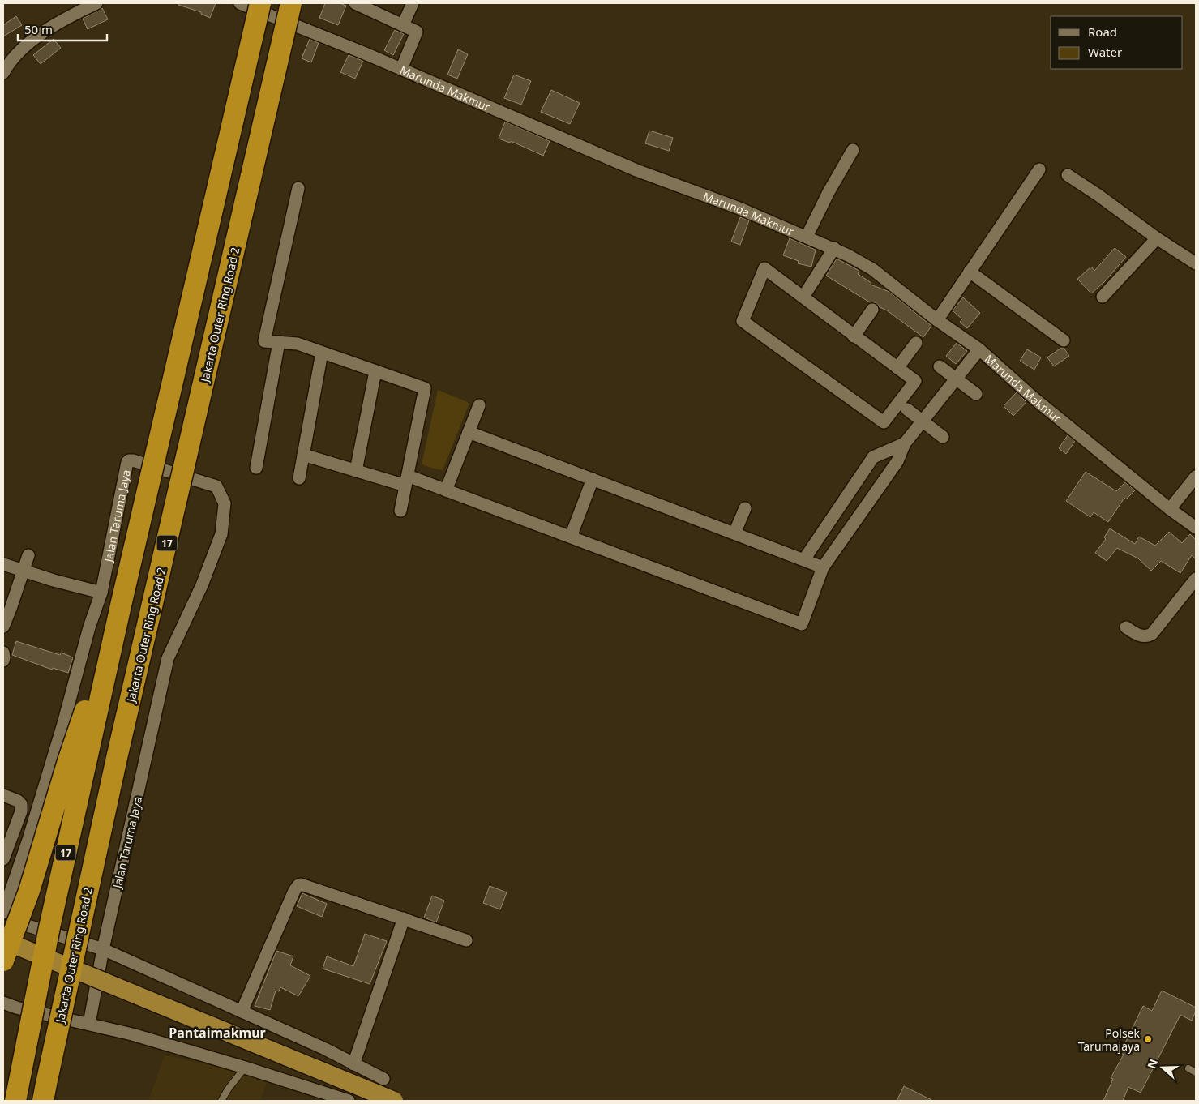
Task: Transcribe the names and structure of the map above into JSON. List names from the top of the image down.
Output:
{
  "streets": {
    "highway": ["Jakarta Outer Ring Road 2", "17"],
    "street": ["Marunda Makmur", "Jalan Taruma Jaya"]
  },
  "districts": ["Pantaimakmur"],
  "places": ["Polsek Tarumajaya"],
  "legend": ["Road", "Water"],
  "scale_bar": "50 m",
  "north": "left"
}
